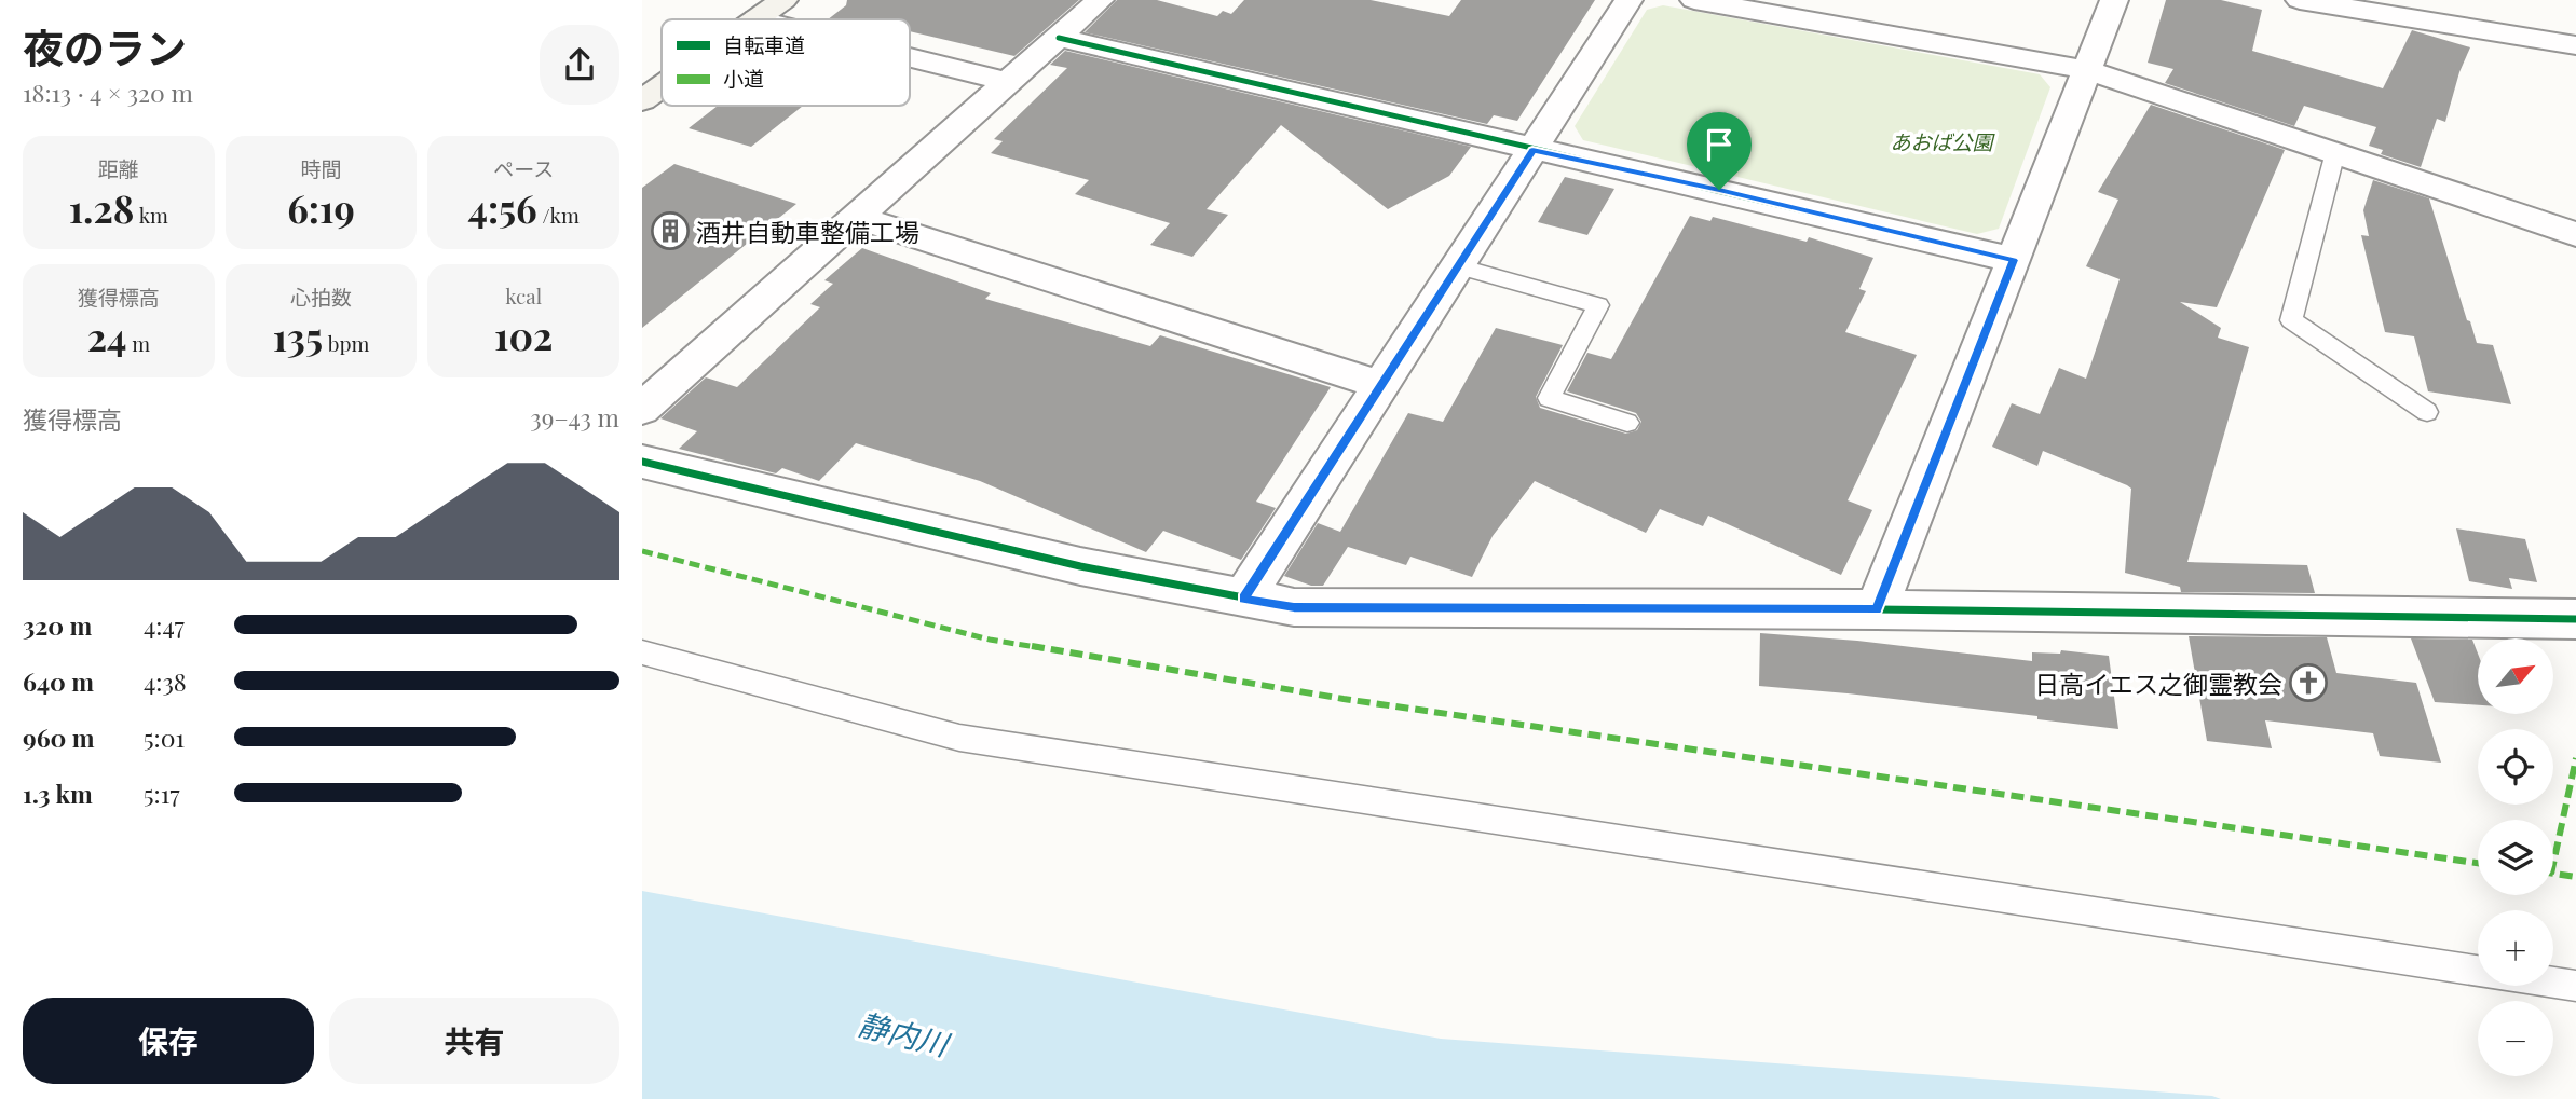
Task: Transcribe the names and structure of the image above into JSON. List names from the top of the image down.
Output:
{
  "water": ["静内川"],
  "parks": ["あおば公園"],
  "places": {
    "building": ["酒井自動車整備工場"],
    "church": ["日高イエス之御霊教会"]
  },
  "legend": ["自転車道", "小道"],
  "north": "top right",
  "page": {
    "heading": ["夜のラン", "18:13 · 4 × 320 m"],
    "stats": [
      ["距離", "1.28 km"],
      ["時間", "6:19"],
      ["ペース", "4:56 /km"],
      ["獲得標高", "24 m"],
      ["心拍数", "135 bpm"],
      ["kcal", "102"]
    ],
    "chart": ["獲得標高", "39–43 m"],
    "list": [
      {
        "name": "320 m",
        "note": "4:47"
      },
      {
        "name": "640 m",
        "note": "4:38"
      },
      {
        "name": "960 m",
        "note": "5:01"
      },
      {
        "name": "1.3 km",
        "note": "5:17"
      }
    ],
    "map_buttons": ["+", "−"],
    "buttons": ["保存", "共有"]
  }
}
